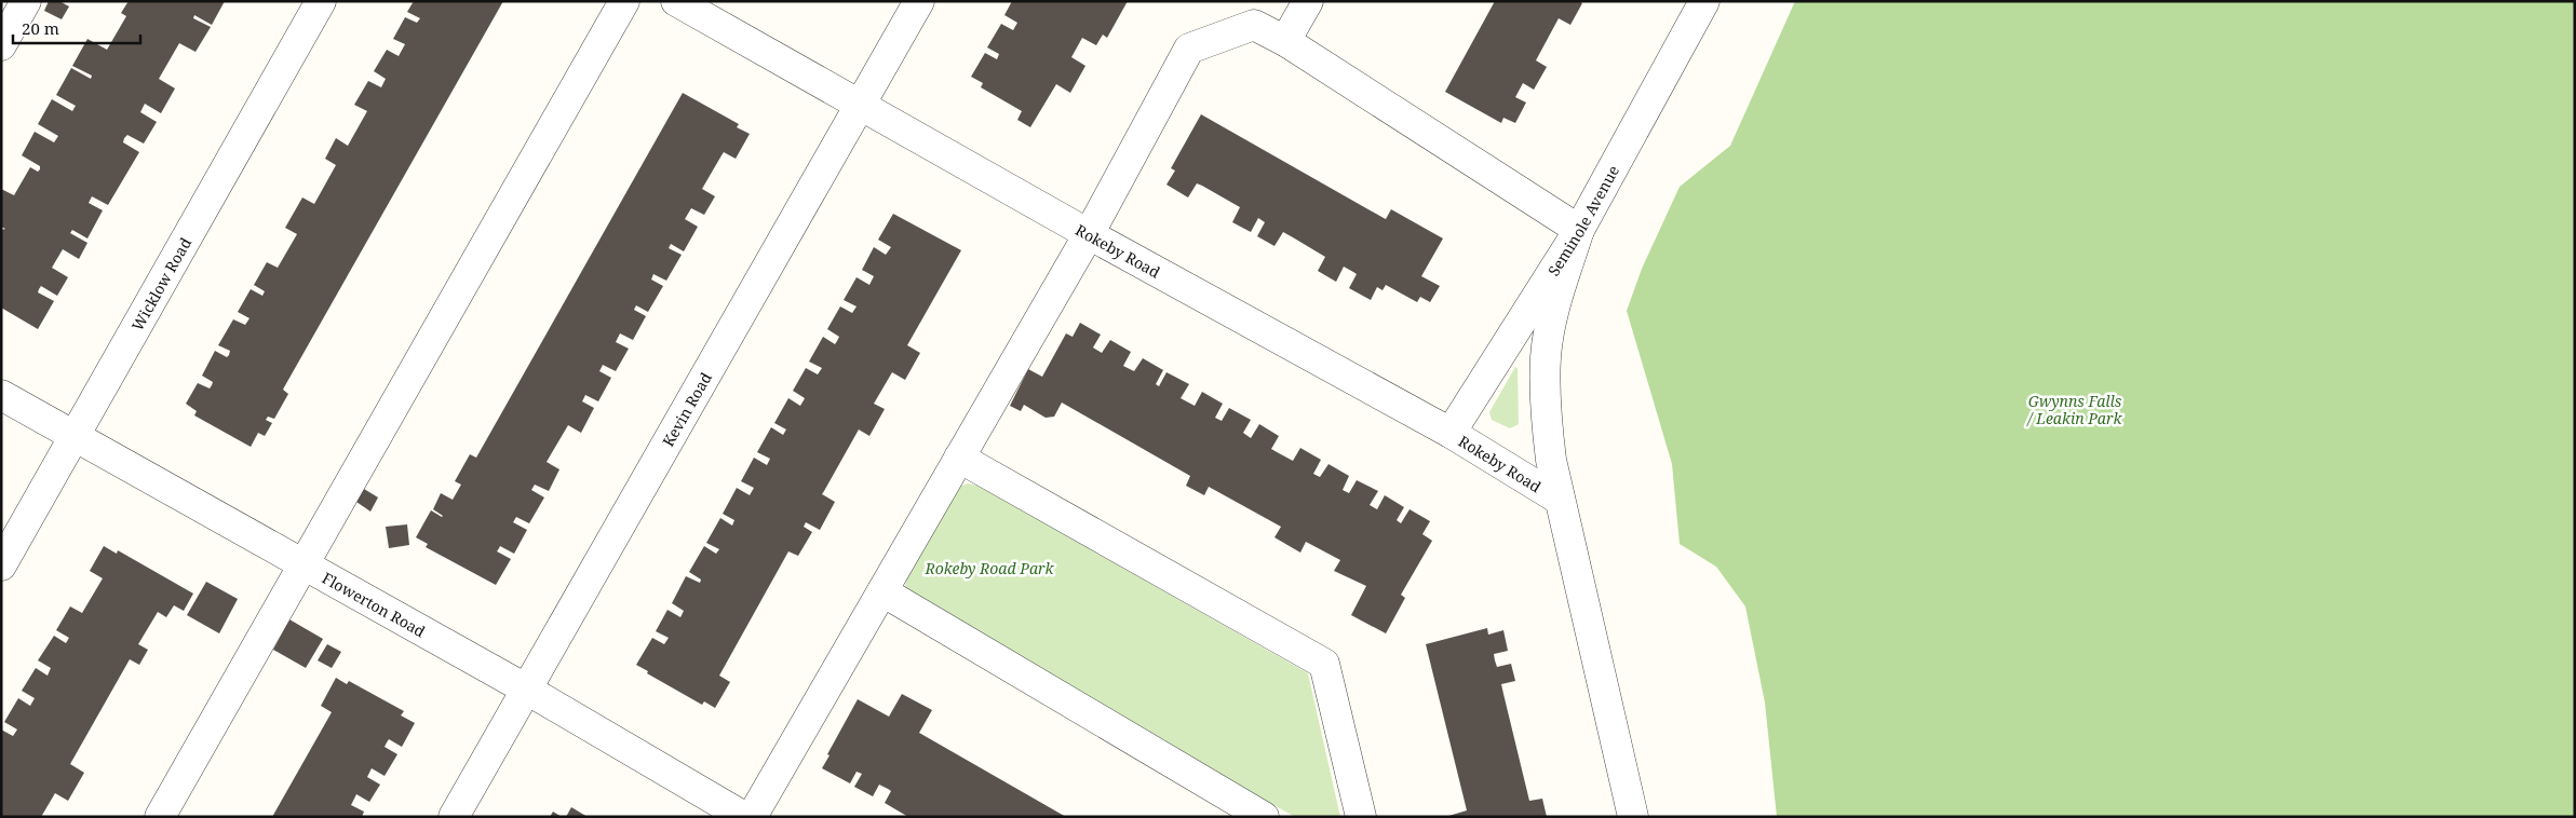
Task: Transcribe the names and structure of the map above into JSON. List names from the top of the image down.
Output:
{
  "streets": {
    "street": [
      "Seminole Avenue",
      "Rokeby Road",
      "Wicklow Road",
      "Kevin Road",
      "Flowerton Road"
    ]
  },
  "crossings": [
    ["Seminole Avenue", "Rokeby Road"],
    ["Rokeby Road", "Kevin Road"],
    ["Wicklow Road", "Flowerton Road"],
    ["Kevin Road", "Flowerton Road"]
  ],
  "parks": ["Gwynns Falls / Leakin Park", "Rokeby Road Park"],
  "scale_bar": "20 m"
}
